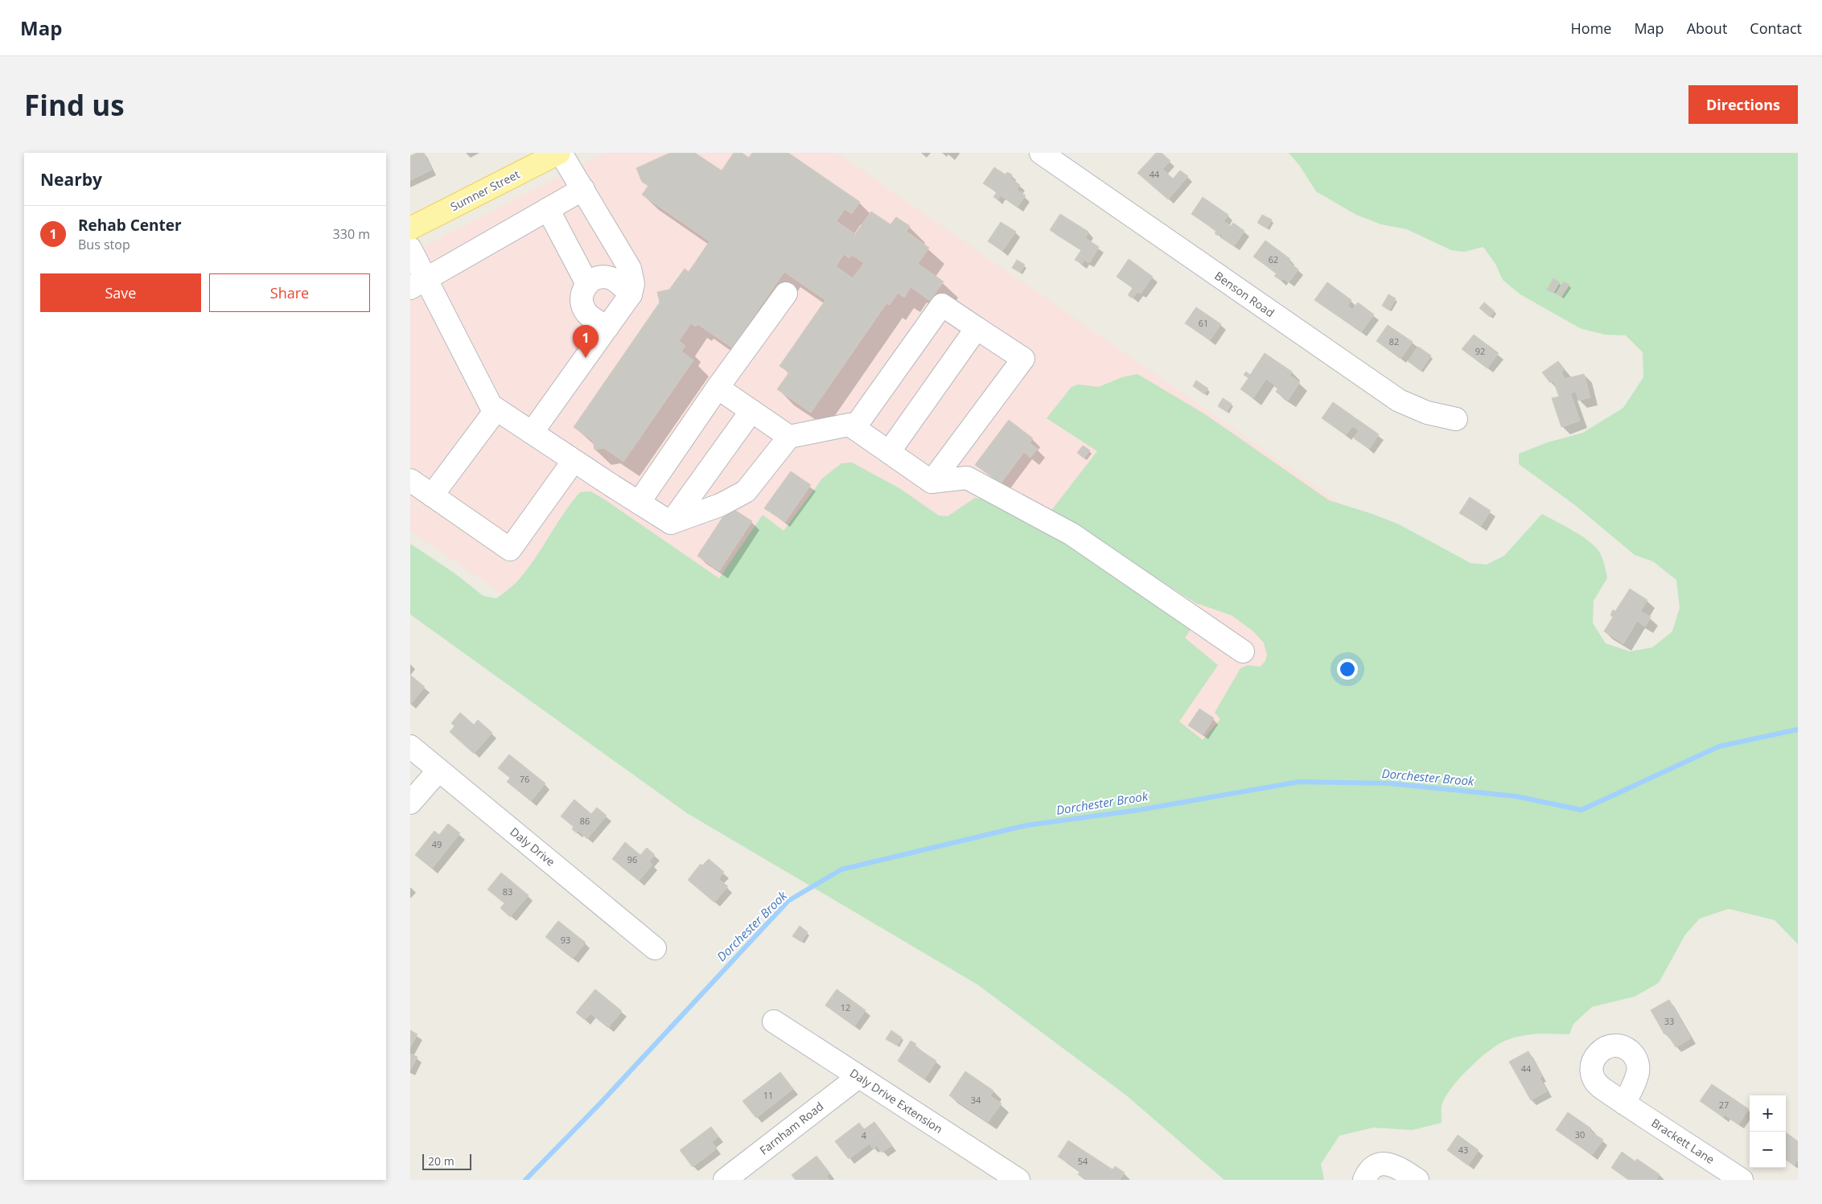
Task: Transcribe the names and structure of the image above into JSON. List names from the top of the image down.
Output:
{
  "streets": {
    "main road": ["Sumner Street"],
    "street": [
      "Benson Road",
      "Daly Drive",
      "Daly Drive Extension",
      "Farnham Road",
      "Brackett Lane"
    ]
  },
  "crossings": [
    ["Daly Drive Extension", "Farnham Road"]
  ],
  "water": ["Dorchester Brook"],
  "house_numbers": [
    "44",
    "62",
    "61",
    "82",
    "92",
    "76",
    "86",
    "49",
    "96",
    "83",
    "93",
    "12",
    "33",
    "44",
    "11",
    "34",
    "27",
    "30",
    "4",
    "43",
    "54"
  ],
  "scale_bar": "20 m",
  "page": {
    "header": "Map",
    "nav": [
      "Home",
      "Map",
      "About",
      "Contact"
    ],
    "buttons": [
      "Directions",
      ["Save", "Share"]
    ],
    "title": "Find us",
    "heading": "Nearby",
    "list": [
      {
        "mark": "1",
        "name": "Rehab Center",
        "note": "Bus stop",
        "value": "330 m"
      }
    ],
    "pins": "1",
    "map_buttons": ["+", "−"],
    "scale": "20 m"
  }
}
